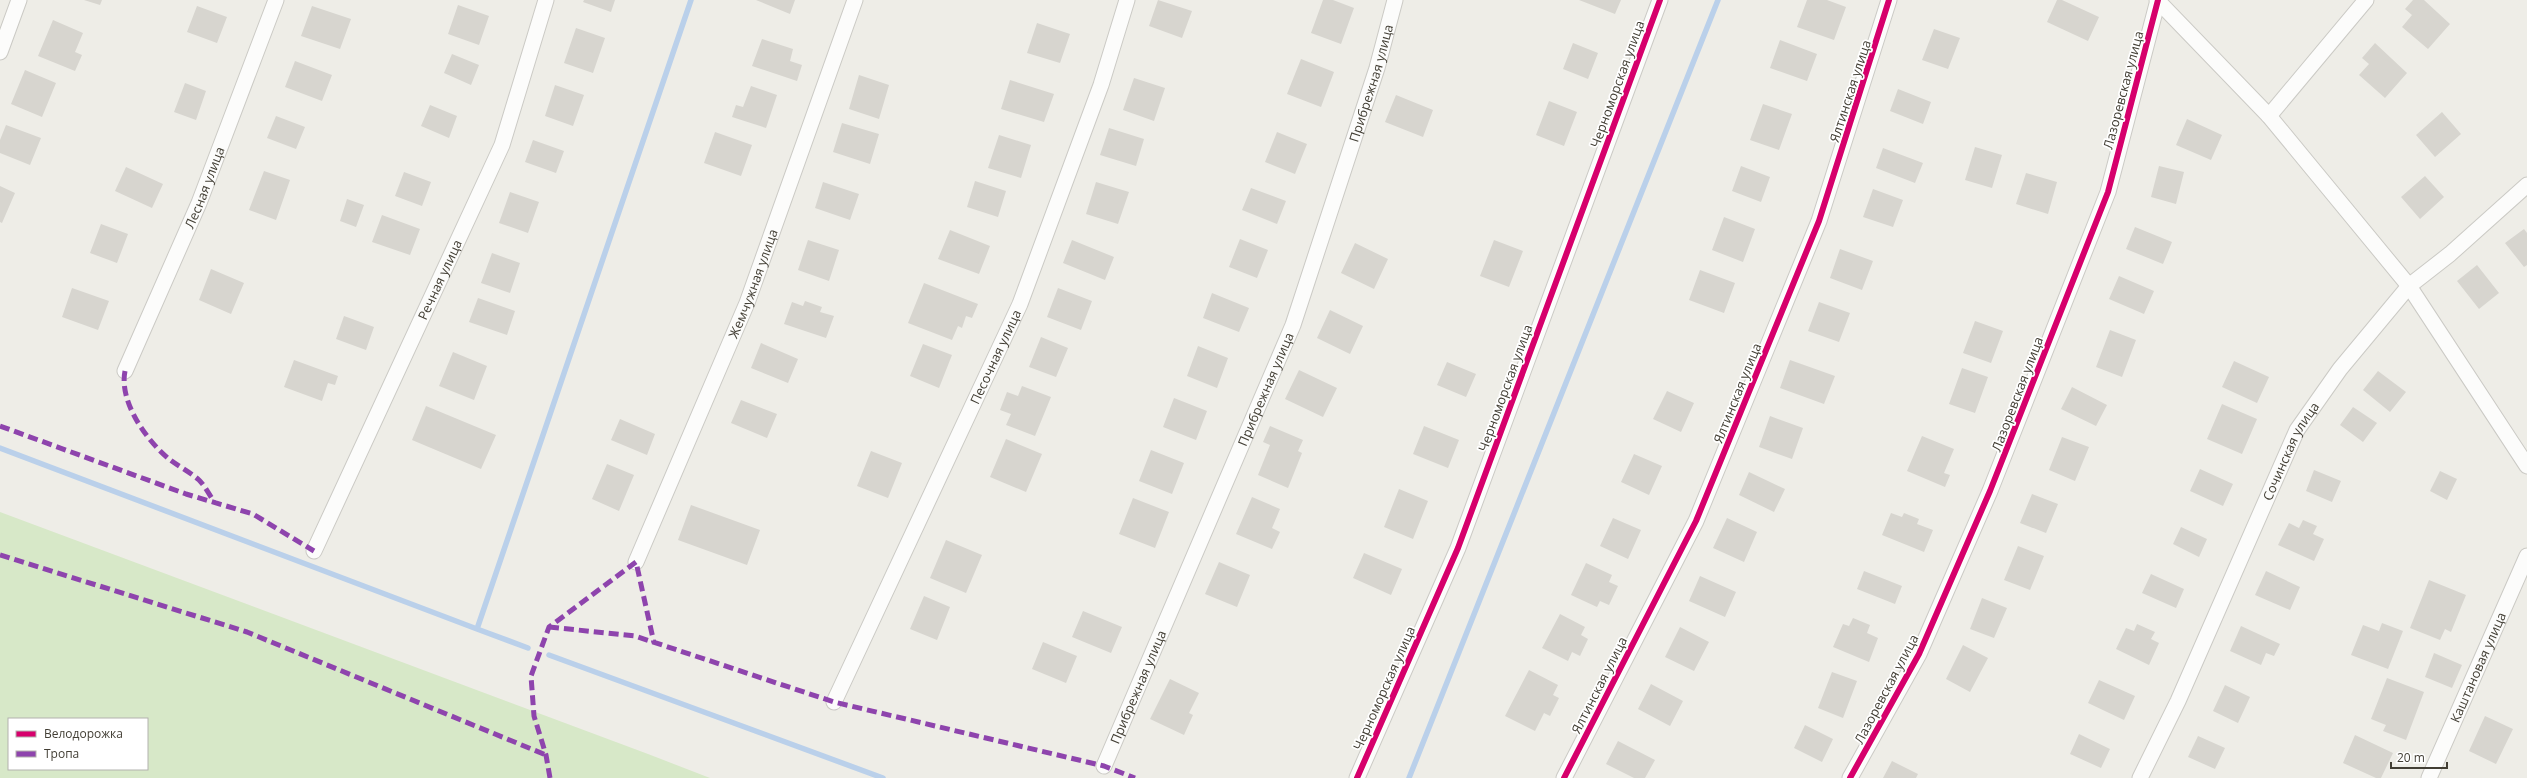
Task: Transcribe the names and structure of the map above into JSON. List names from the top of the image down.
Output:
{
  "streets": {
    "street": [
      "Прибрежная улица",
      "Черноморская улица",
      "Лазоревская улица",
      "Ялтинская улица",
      "Лесная улица",
      "Речная улица",
      "Жемчужная улица",
      "Песочная улица",
      "Сочинская улица",
      "Каштановая улица"
    ]
  },
  "legend": ["Велодорожка", "Тропа"],
  "scale_bar": "20 m"
}
